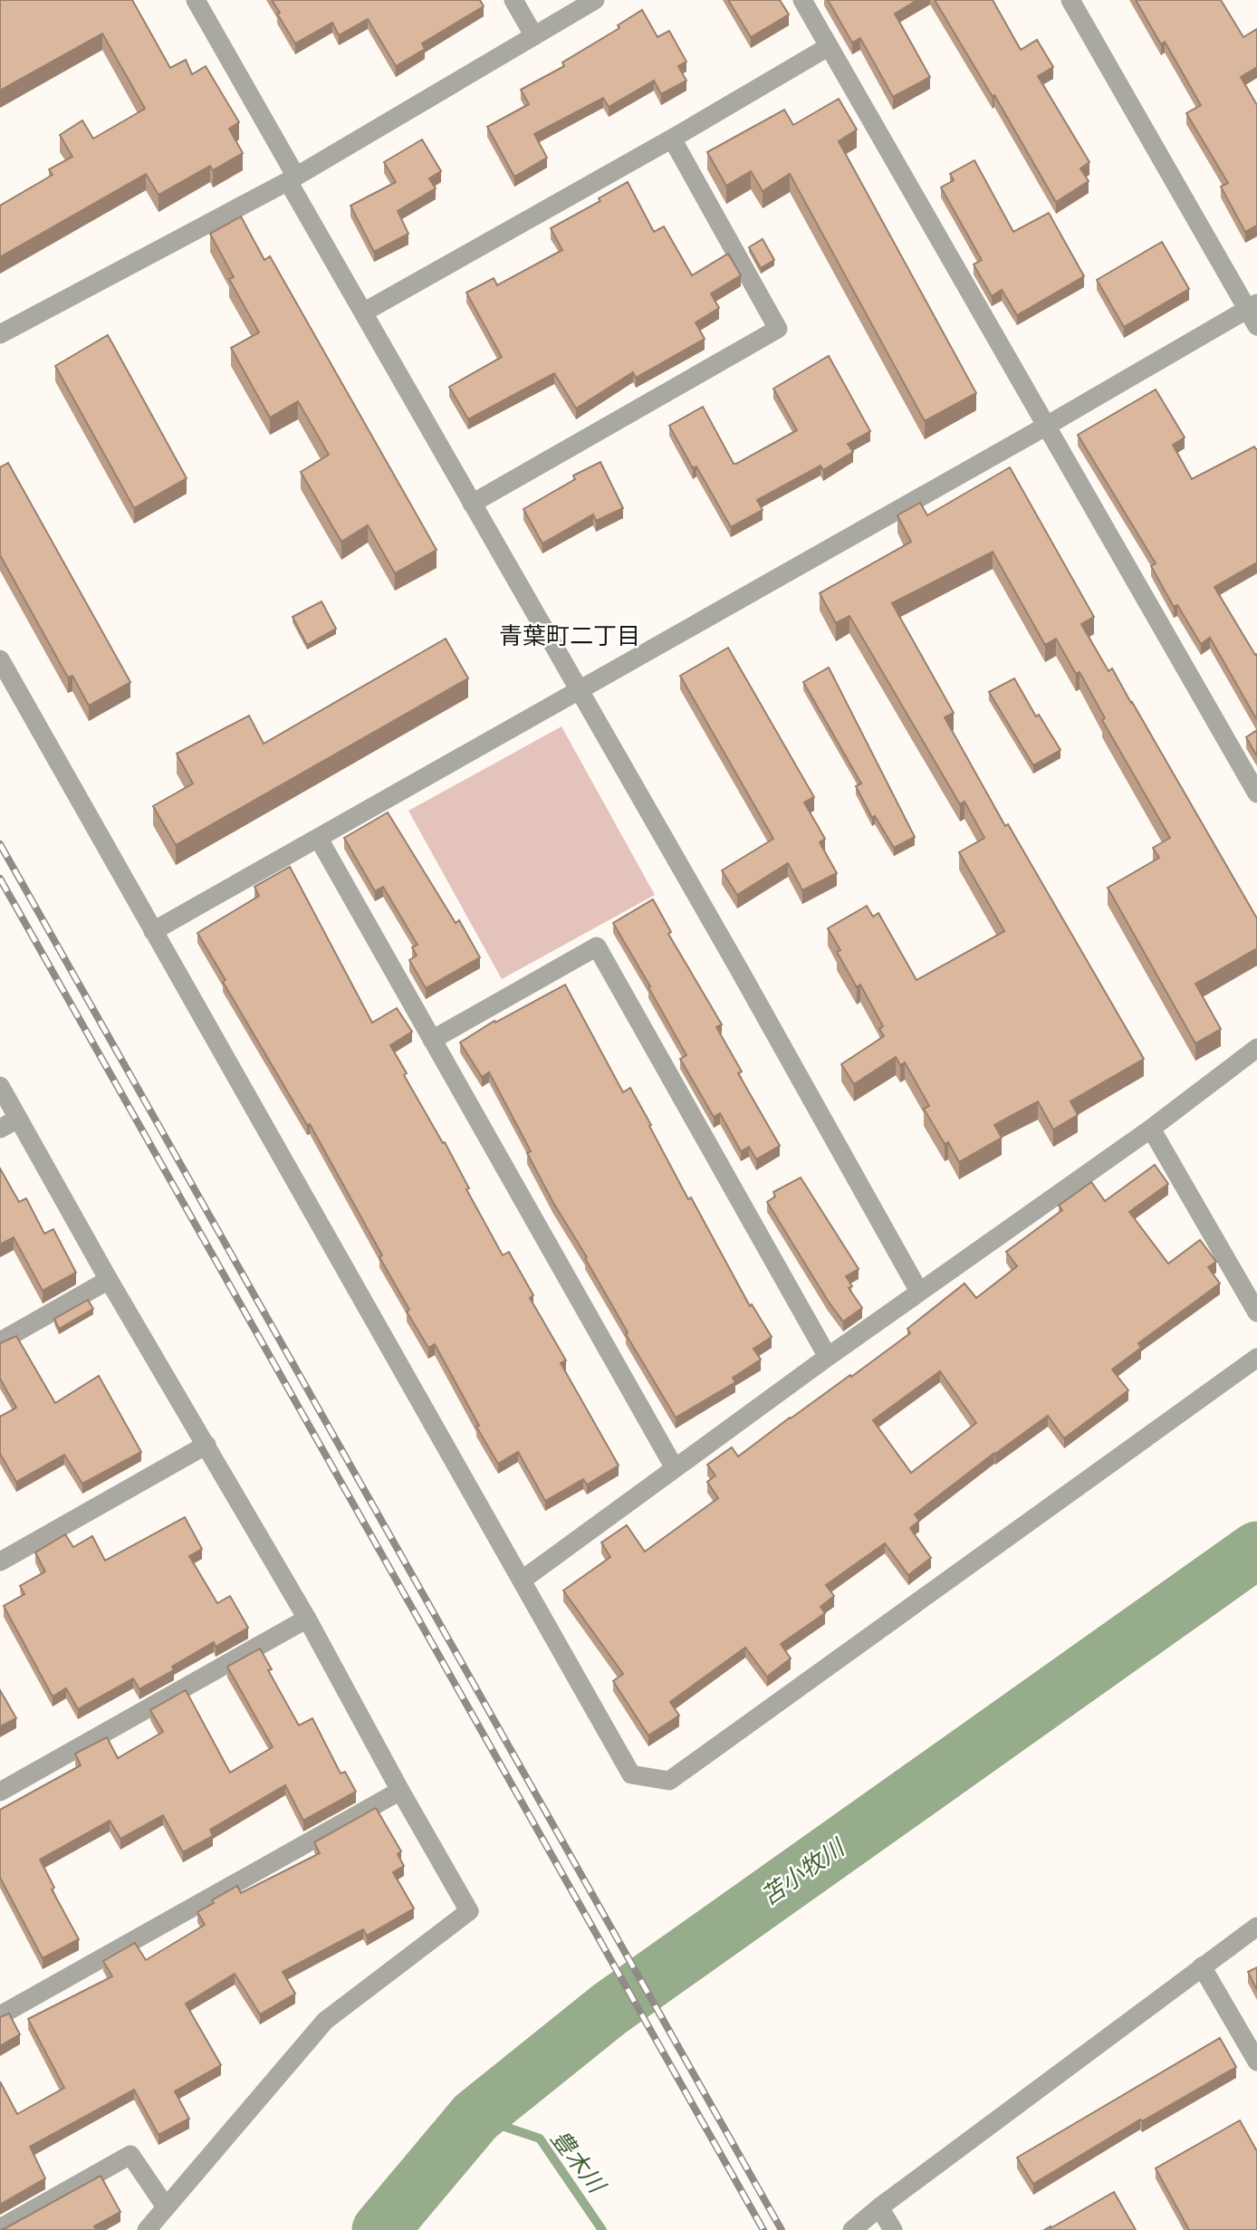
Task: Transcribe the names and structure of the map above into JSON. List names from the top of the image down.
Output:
{
  "districts": ["青葉町二丁目"],
  "water": ["苫小牧川", "豊木川"]
}
